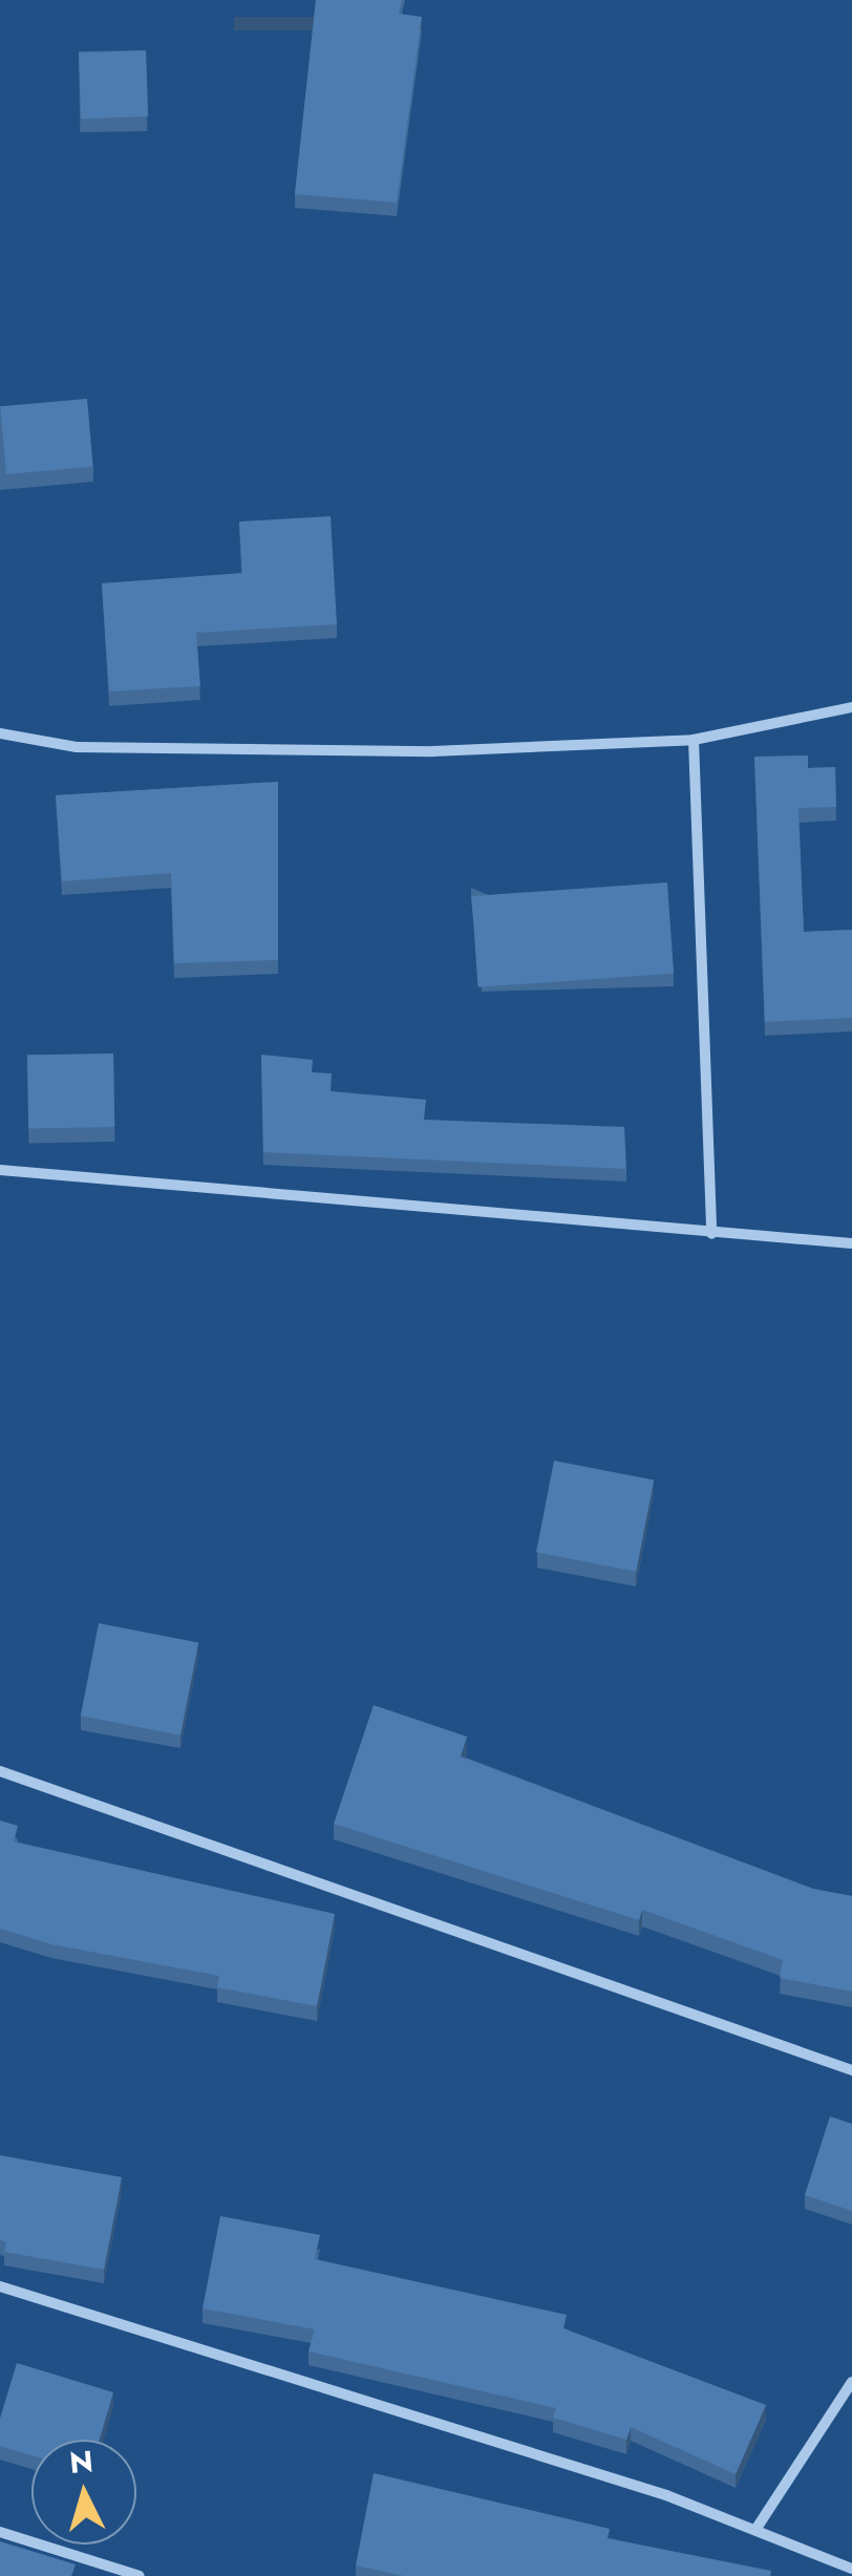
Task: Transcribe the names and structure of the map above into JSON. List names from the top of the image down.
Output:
{
  "north": "top"
}
